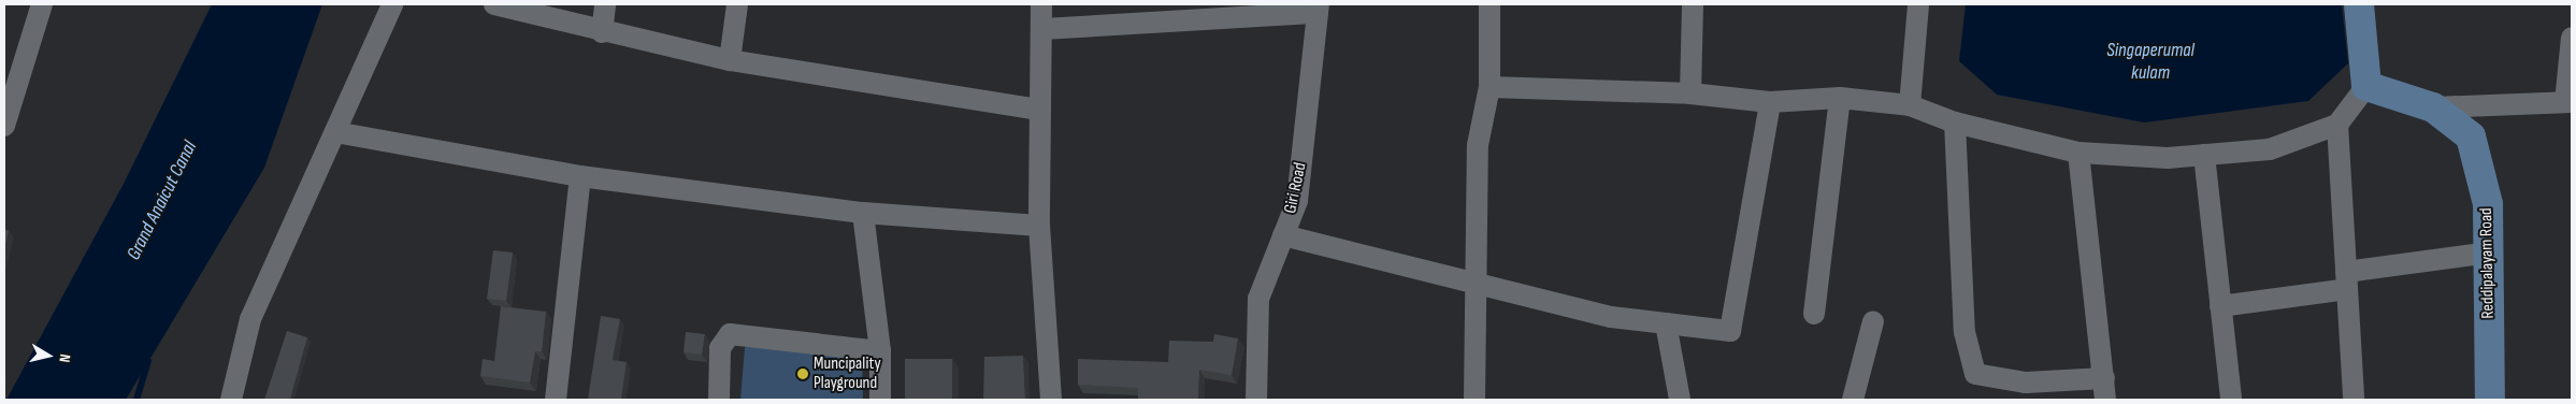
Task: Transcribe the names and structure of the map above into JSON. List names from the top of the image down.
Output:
{
  "streets": {
    "main road": ["Reddipalayam Road"],
    "street": ["Giri Road"]
  },
  "water": ["Singaperumal kulam", "Grand Anaicut Canal"],
  "places": ["Muncipality Playground"],
  "north": "right"
}
